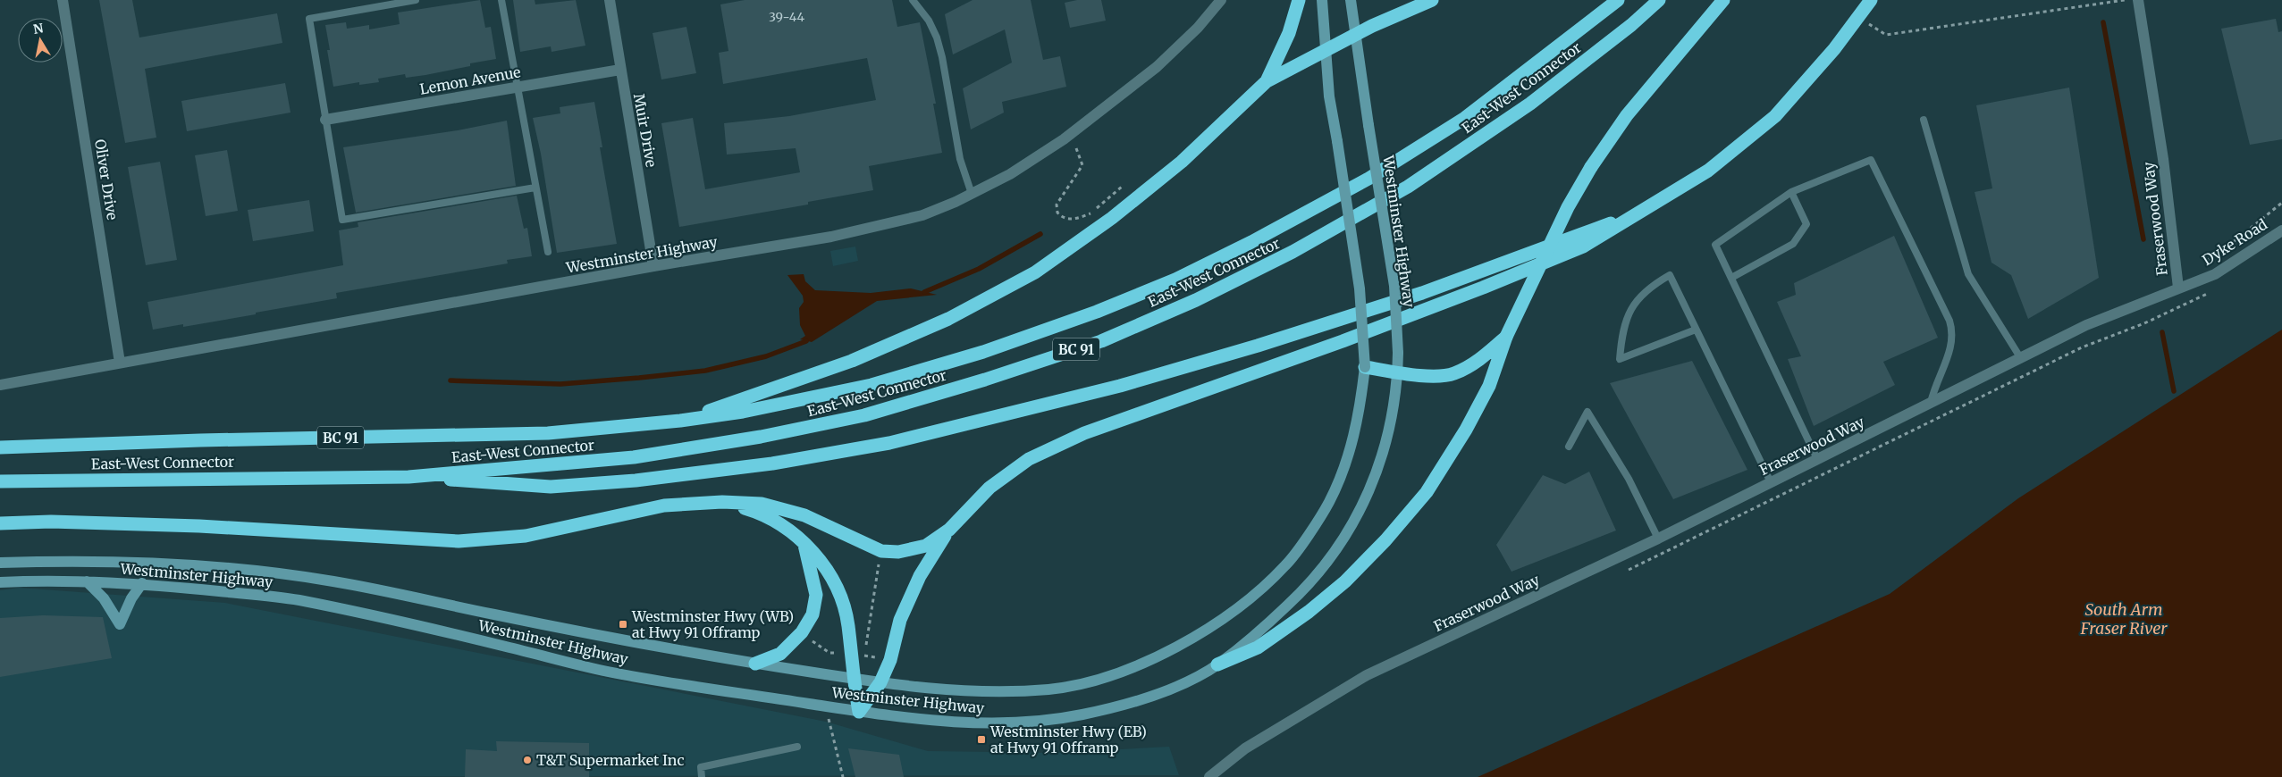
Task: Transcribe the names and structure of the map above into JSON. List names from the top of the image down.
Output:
{
  "streets": {
    "highway": ["East-West Connector", "BC 91"],
    "main road": ["Westminster Highway"],
    "street": [
      "Lemon Avenue",
      "Muir Drive",
      "Oliver Drive",
      "Fraserwood Way",
      "Dyke Road"
    ]
  },
  "crossings": [
    ["Lemon Avenue", "Muir Drive"],
    ["Muir Drive", "Westminster Highway"],
    ["Oliver Drive", "Westminster Highway"],
    ["Fraserwood Way", "Dyke Road"]
  ],
  "water": ["South Arm Fraser River"],
  "places": {
    "transit": ["Westminster Hwy (WB) at Hwy 91 Offramp", "Westminster Hwy (EB) at Hwy 91 Offramp"],
    "other": ["T&T Supermarket Inc"]
  },
  "house_numbers": ["39-44"],
  "north": "top"
}
